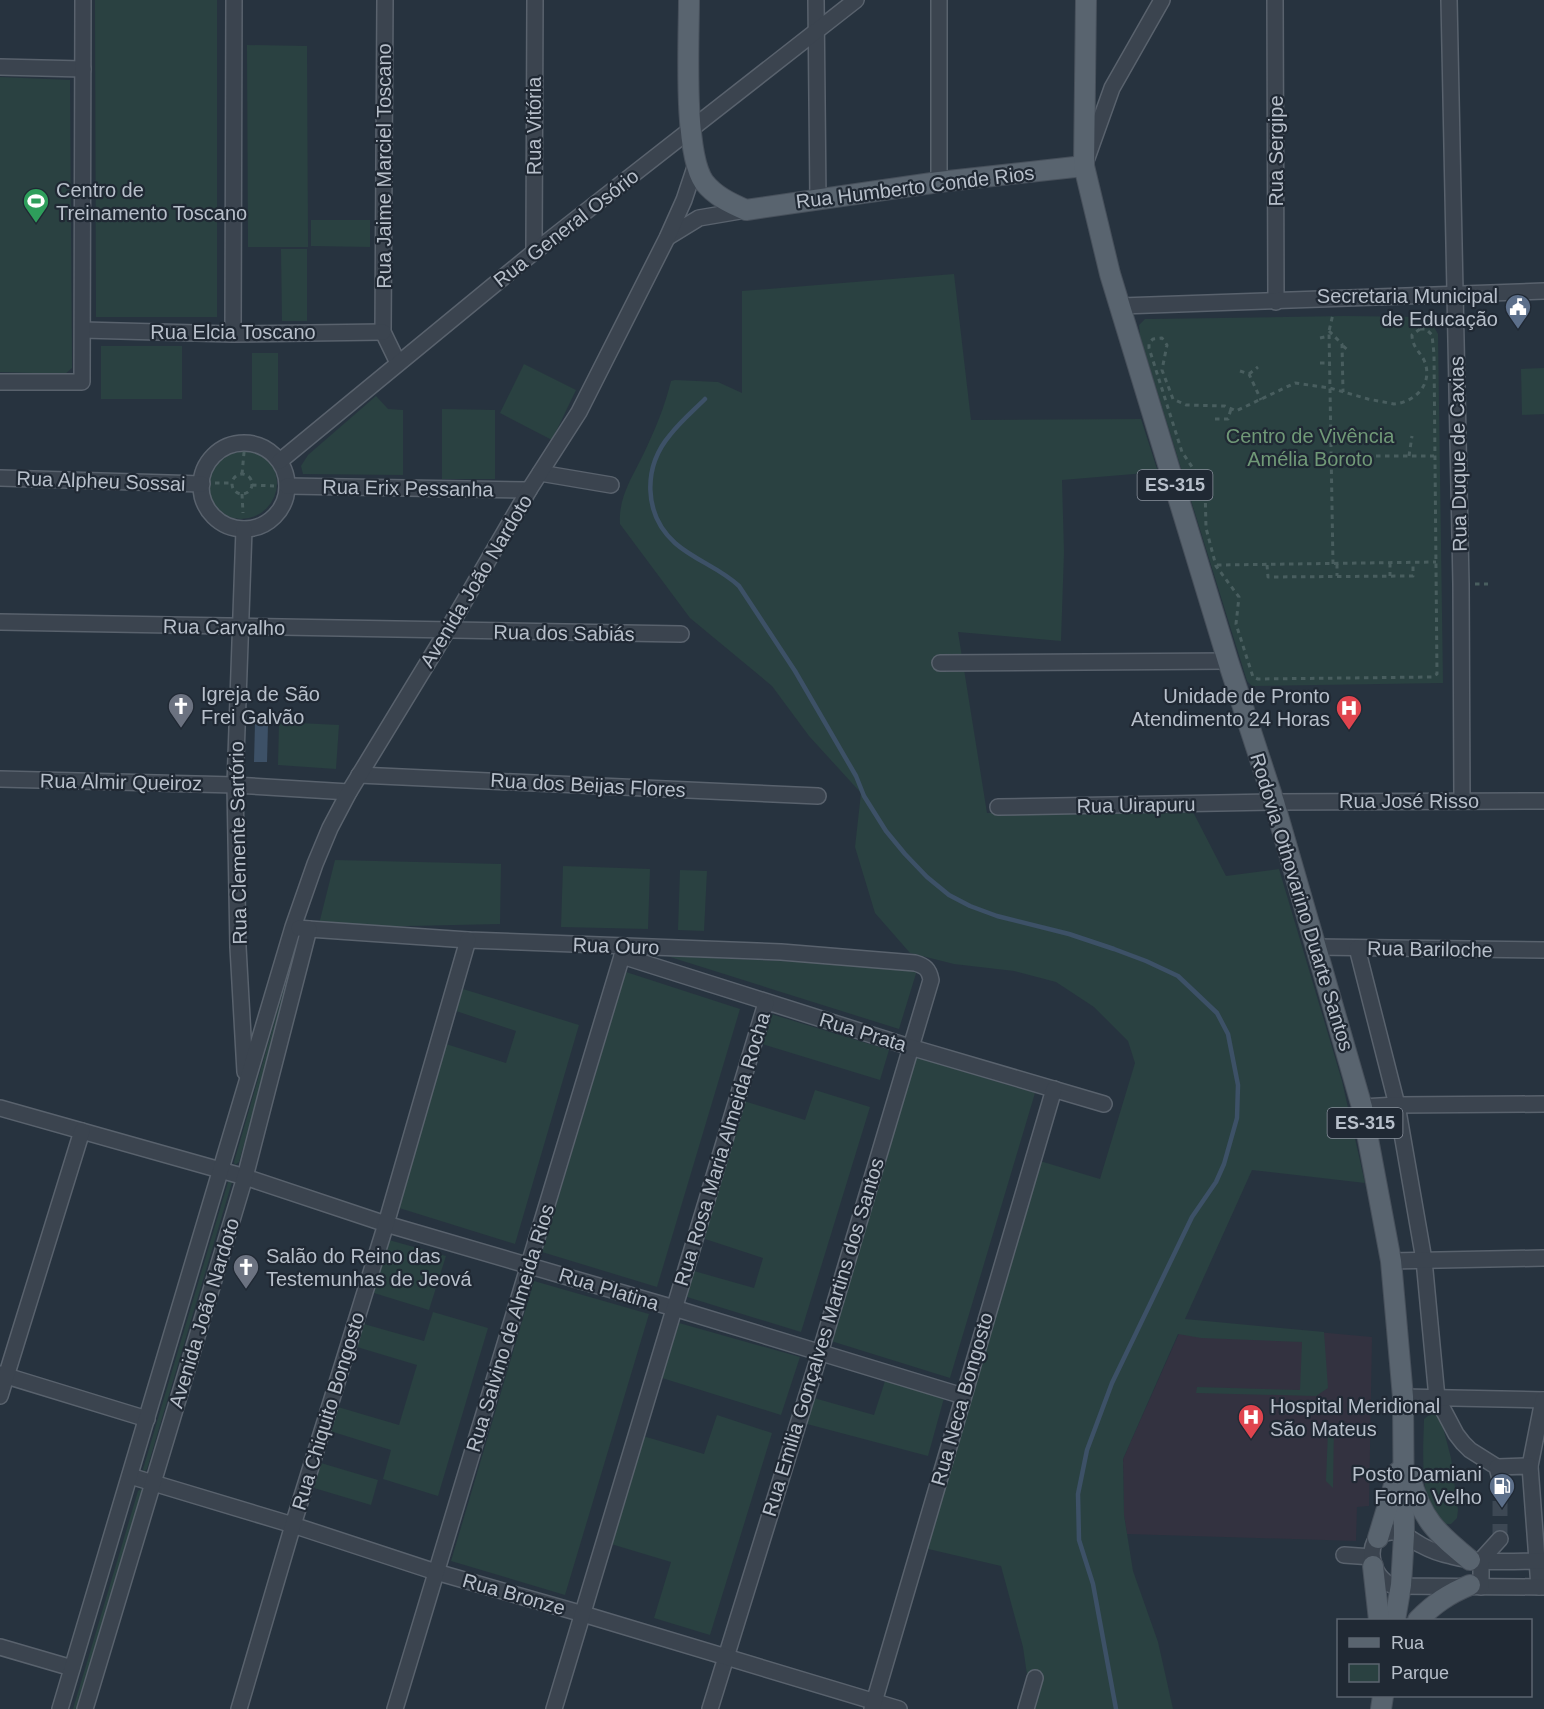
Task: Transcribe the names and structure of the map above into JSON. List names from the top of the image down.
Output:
{
  "streets": {
    "main road": ["Rua Humberto Conde Rios", "ES-315", "Rodovia Othovarino Duarte Santos"],
    "street": [
      "Rua Vitória",
      "Rua Sergipe",
      "Rua Jaime Marciel Toscano",
      "Rua General Osório",
      "Rua Elcia Toscano",
      "Rua Duque de Caxias",
      "Rua Alpheu Sossai",
      "Rua Erix Pessanha",
      "Avenida João Nardoto",
      "Rua Carvalho",
      "Rua dos Sabiás",
      "Rua Almir Queiroz",
      "Rua dos Beijas Flores",
      "Rua José Risso",
      "Rua Uirapuru",
      "Rua Clemente Sartório",
      "Rua Ouro",
      "Rua Bariloche",
      "Rua Prata",
      "Rua Rosa Maria Almeida Rocha",
      "Rua Platina",
      "Rua Salvino de Almeida Rios",
      "Rua Emilia Gonçalves Martins dos Santos",
      "Rua Neca Bongosto",
      "Rua Chiquito Bongosto",
      "Rua Bronze"
    ]
  },
  "crossings": [
    ["Rua Vitória", "Rua General Osório"],
    ["Rua Jaime Marciel Toscano", "Rua Elcia Toscano"],
    ["Rua Humberto Conde Rios", "ES-315"],
    ["Rua Humberto Conde Rios", "Rodovia Othovarino Duarte Santos"],
    ["Rua Duque de Caxias", "Rua José Risso"],
    ["ES-315", "Rodovia Othovarino Duarte Santos"],
    ["Rua Erix Pessanha", "Avenida João Nardoto"],
    ["Avenida João Nardoto", "Rua Carvalho"],
    ["Avenida João Nardoto", "Rua dos Sabiás"],
    ["Avenida João Nardoto", "Rua Almir Queiroz"],
    ["Avenida João Nardoto", "Rua dos Beijas Flores"],
    ["Avenida João Nardoto", "Rua Clemente Sartório"],
    ["Avenida João Nardoto", "Rua Ouro"],
    ["Avenida João Nardoto", "Rua Platina"],
    ["Avenida João Nardoto", "Rua Bronze"],
    ["Rua Carvalho", "Rua dos Sabiás"],
    ["Rua Carvalho", "Rua Clemente Sartório"],
    ["Rua Almir Queiroz", "Rua Clemente Sartório"],
    ["Rua José Risso", "Rua Uirapuru"],
    ["Rua José Risso", "Rodovia Othovarino Duarte Santos"],
    ["Rua Uirapuru", "Rodovia Othovarino Duarte Santos"],
    ["Rodovia Othovarino Duarte Santos", "Rua Bariloche"],
    ["Rua Ouro", "Rua Prata"],
    ["Rua Ouro", "Rua Salvino de Almeida Rios"],
    ["Rua Ouro", "Rua Emilia Gonçalves Martins dos Santos"],
    ["Rua Ouro", "Rua Chiquito Bongosto"],
    ["Rua Prata", "Rua Rosa Maria Almeida Rocha"],
    ["Rua Prata", "Rua Salvino de Almeida Rios"],
    ["Rua Prata", "Rua Emilia Gonçalves Martins dos Santos"],
    ["Rua Prata", "Rua Neca Bongosto"],
    ["Rua Rosa Maria Almeida Rocha", "Rua Platina"],
    ["Rua Rosa Maria Almeida Rocha", "Rua Bronze"],
    ["Rua Platina", "Rua Salvino de Almeida Rios"],
    ["Rua Platina", "Rua Emilia Gonçalves Martins dos Santos"],
    ["Rua Platina", "Rua Neca Bongosto"],
    ["Rua Platina", "Rua Chiquito Bongosto"],
    ["Rua Salvino de Almeida Rios", "Rua Bronze"],
    ["Rua Emilia Gonçalves Martins dos Santos", "Rua Bronze"],
    ["Rua Neca Bongosto", "Rua Bronze"],
    ["Rua Chiquito Bongosto", "Rua Bronze"]
  ],
  "parks": ["Centro de Vivência Amélia Boroto"],
  "places": {
    "sports": ["Centro de Treinamento Toscano"],
    "public building": ["Secretaria Municipal de Educação"],
    "church": ["Igreja de São Frei Galvão", "Salão do Reino das Testemunhas de Jeová"],
    "hospital": ["Unidade de Pronto Atendimento 24 Horas", "Hospital Meridional São Mateus"],
    "fuel station": ["Posto Damiani Forno Velho"]
  },
  "legend": ["Rua", "Parque"]
}
